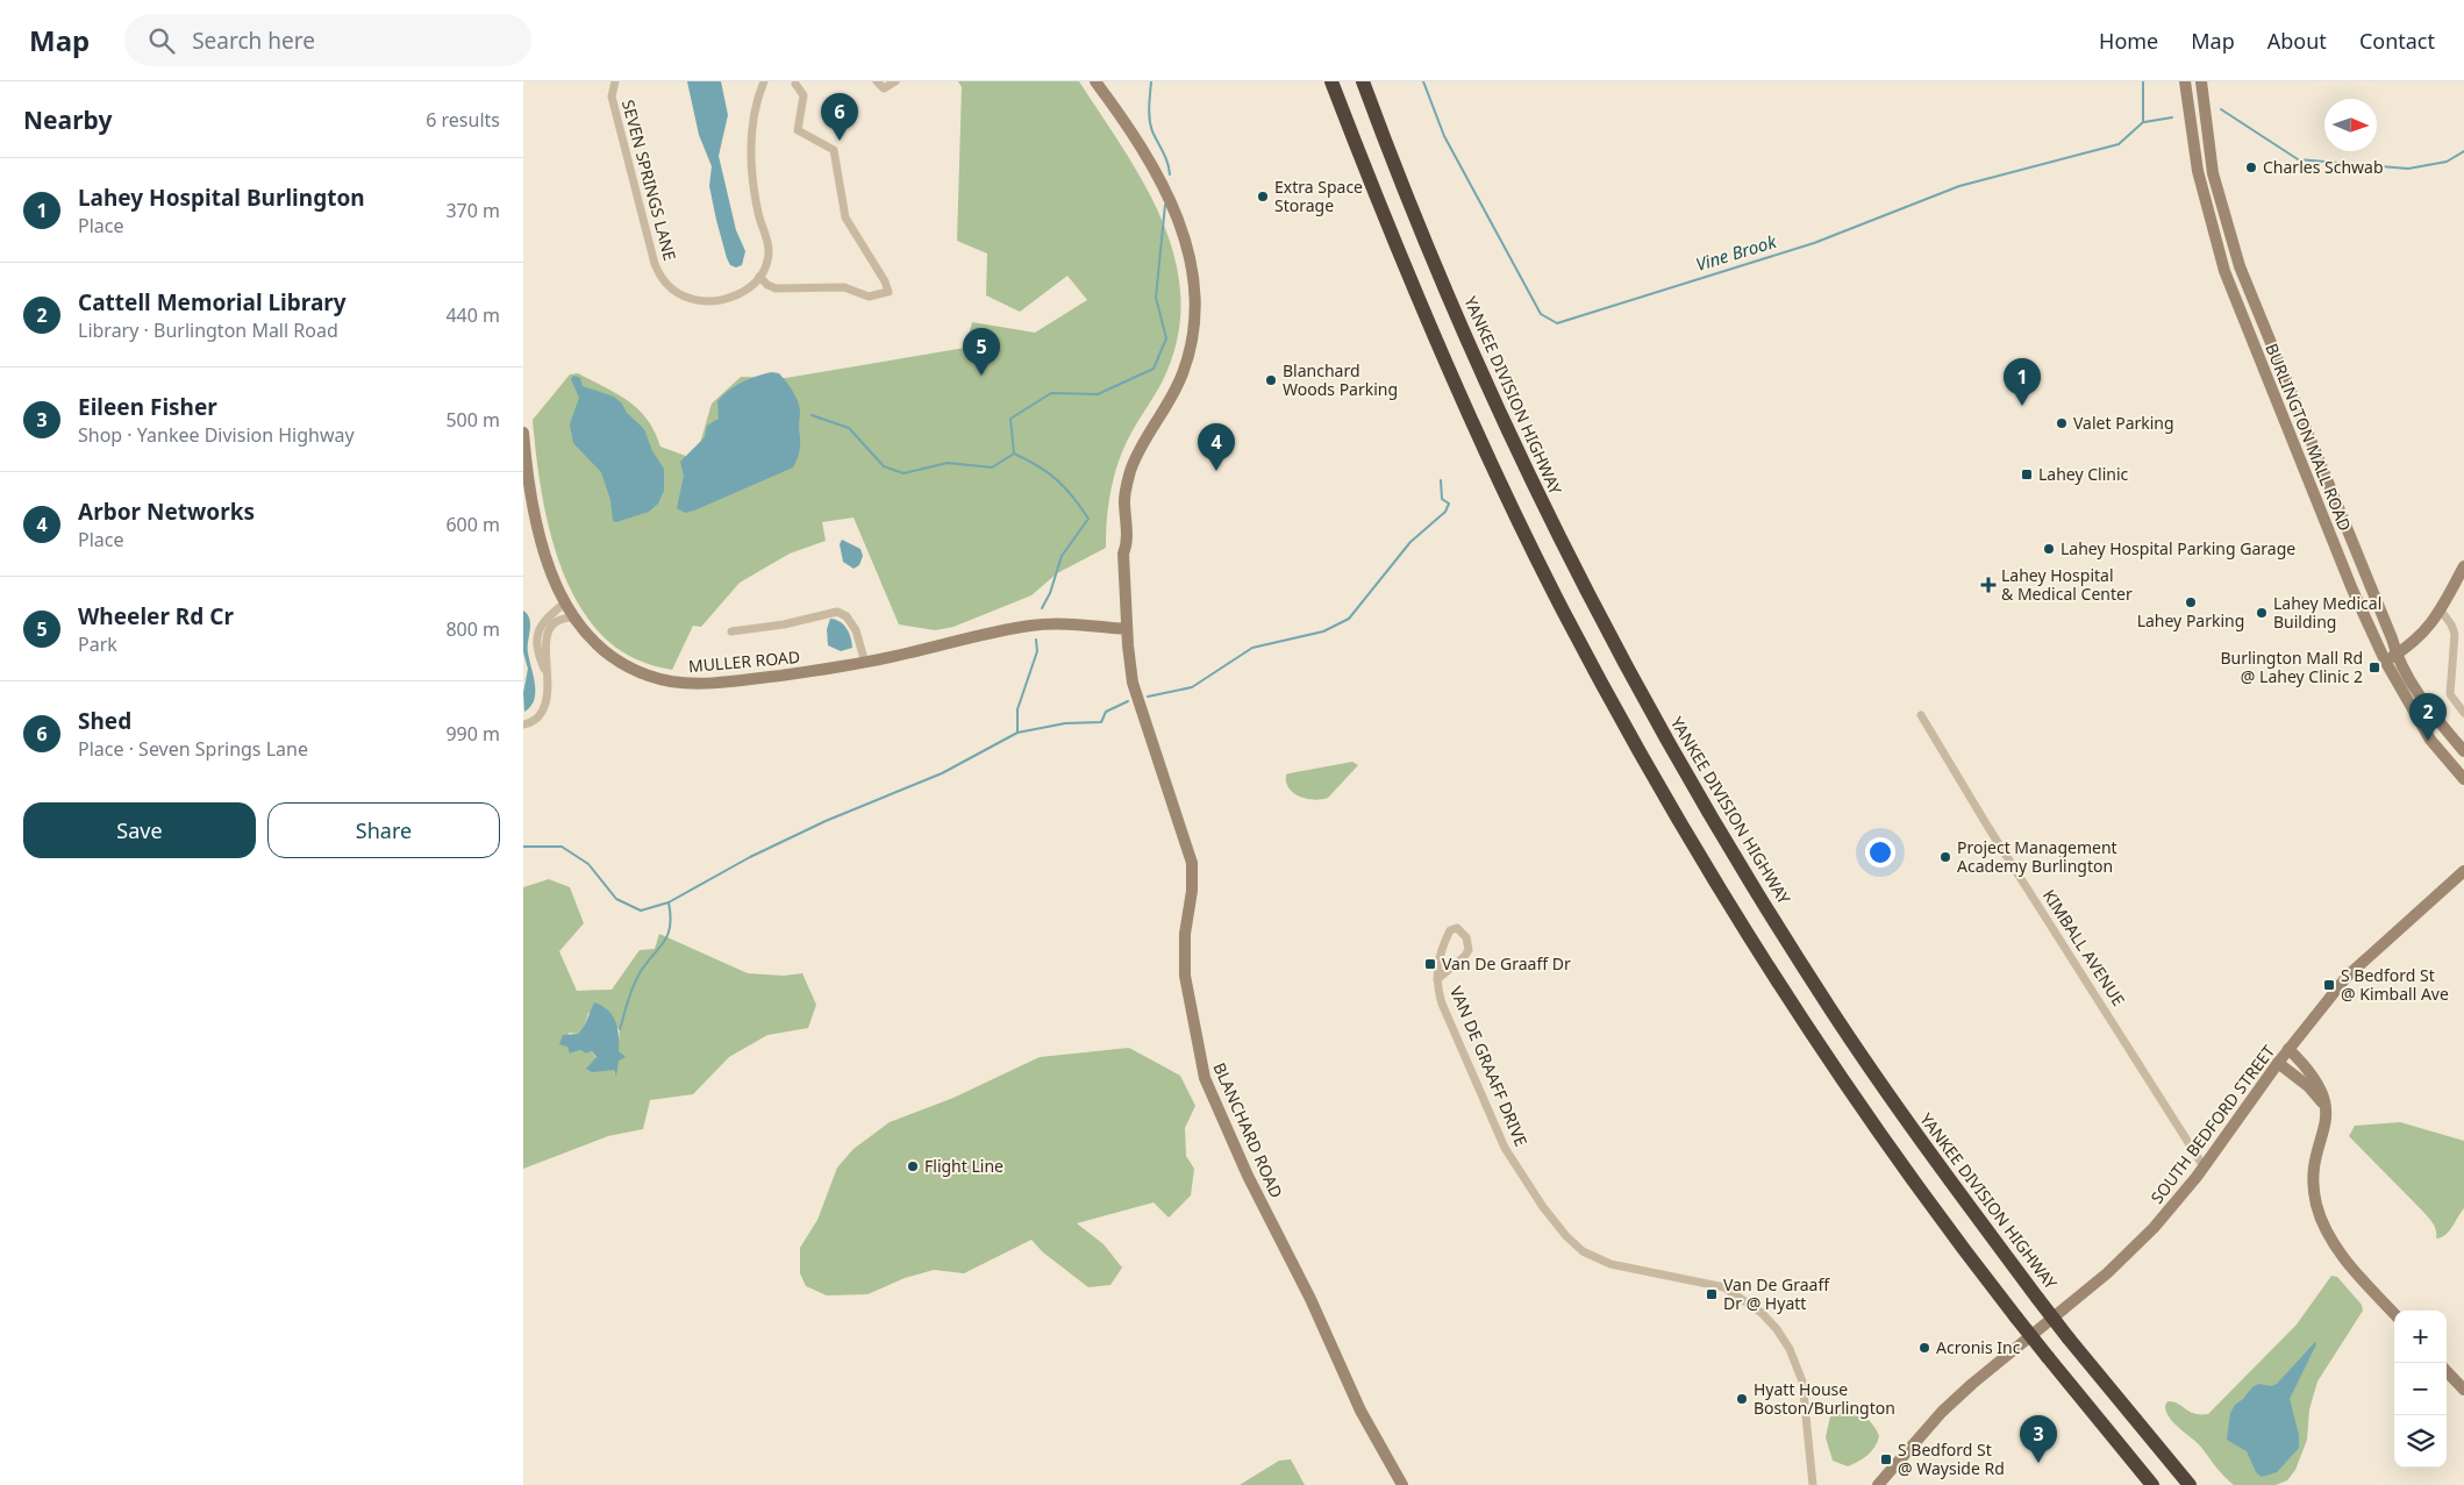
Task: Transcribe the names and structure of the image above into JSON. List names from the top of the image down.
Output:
{
  "streets": {
    "highway": ["YANKEE DIVISION HIGHWAY"],
    "main road": [
      "BURLINGTON MALL ROAD",
      "MULLER ROAD",
      "SOUTH BEDFORD STREET",
      "BLANCHARD ROAD"
    ],
    "street": ["SEVEN SPRINGS LANE", "KIMBALL AVENUE", "VAN DE GRAAFF DRIVE"]
  },
  "crossings": [
    ["MULLER ROAD", "BLANCHARD ROAD"],
    ["KIMBALL AVENUE", "SOUTH BEDFORD STREET"]
  ],
  "water": ["Vine Brook"],
  "places": {
    "other": [
      "Charles Schwab",
      "Extra Space Storage",
      "Blanchard Woods Parking",
      "Valet Parking",
      "Lahey Hospital Parking Garage",
      "Lahey Parking",
      "Lahey Medical Building",
      "Project Management Academy Burlington",
      "Flight Line",
      "Acronis Inc",
      "Hyatt House Boston/Burlington"
    ],
    "transit": [
      "Lahey Clinic",
      "Burlington Mall Rd @ Lahey Clinic 2",
      "Van De Graaff Dr",
      "S Bedford St @ Kimball Ave",
      "Van De Graaff Dr @ Hyatt",
      "S Bedford St @ Wayside Rd"
    ],
    "health": ["Lahey Hospital & Medical Center"]
  },
  "north": "right",
  "page": {
    "header": "Map",
    "search": "Search here",
    "nav": [
      "Home",
      "Map",
      "About",
      "Contact"
    ],
    "heading": ["Nearby", "6 results"],
    "pins": [
      "6",
      "5",
      "1",
      "4",
      "2",
      "3"
    ],
    "list": [
      {
        "mark": "1",
        "name": "Lahey Hospital Burlington",
        "note": "Place",
        "value": "370 m"
      },
      {
        "mark": "2",
        "name": "Cattell Memorial Library",
        "note": "Library · Burlington Mall Road",
        "value": "440 m"
      },
      {
        "mark": "3",
        "name": "Eileen Fisher",
        "note": "Shop · Yankee Division Highway",
        "value": "500 m"
      },
      {
        "mark": "4",
        "name": "Arbor Networks",
        "note": "Place",
        "value": "600 m"
      },
      {
        "mark": "5",
        "name": "Wheeler Rd Cr",
        "note": "Park",
        "value": "800 m"
      },
      {
        "mark": "6",
        "name": "Shed",
        "note": "Place · Seven Springs Lane",
        "value": "990 m"
      }
    ],
    "buttons": ["Save", "Share"],
    "map_buttons": ["+", "−"]
  }
}
